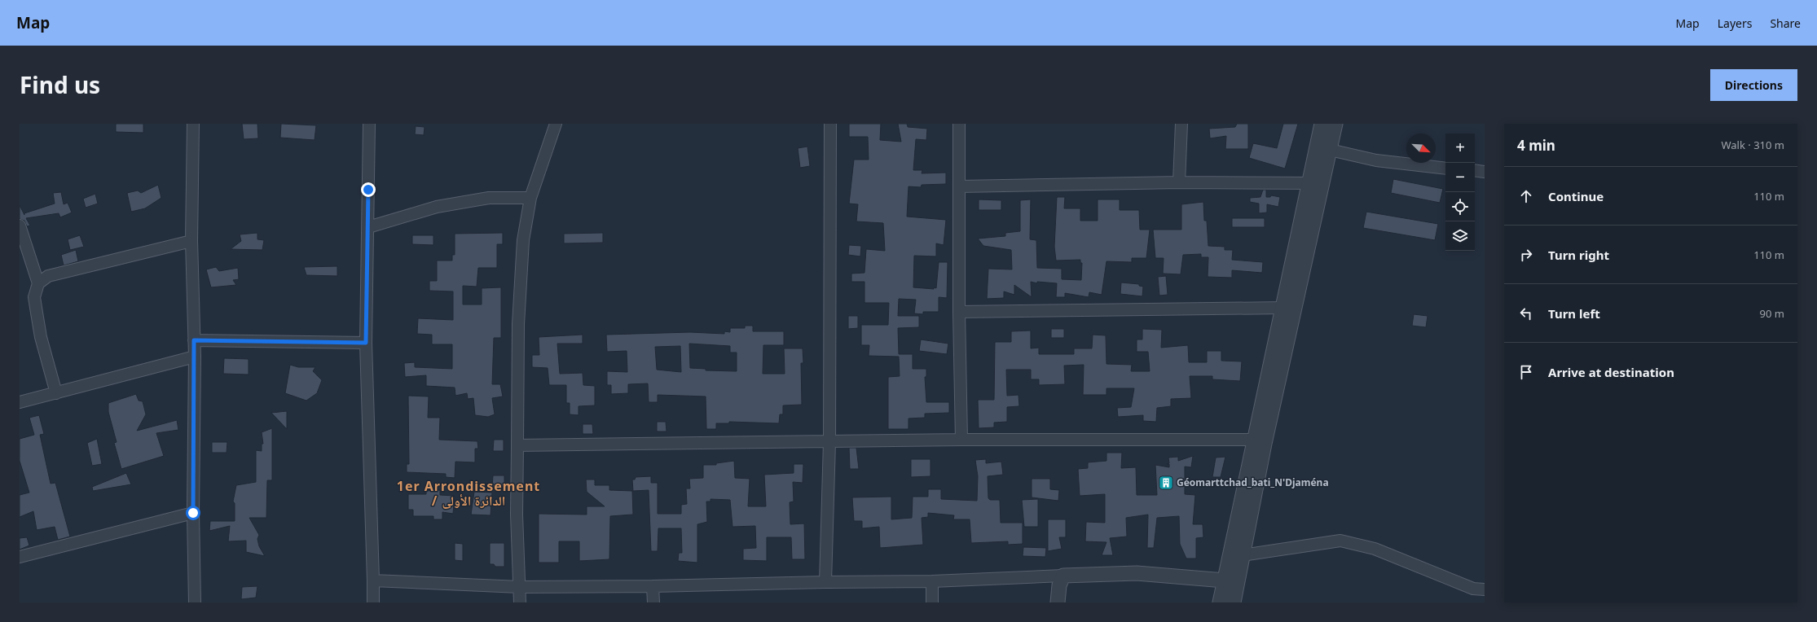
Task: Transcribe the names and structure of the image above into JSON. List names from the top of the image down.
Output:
{
  "districts": ["1er Arrondissement / الدائرة الأولى"],
  "places": {
    "building": ["Géomarttchad_bati_N'Djaména"]
  },
  "north": "bottom right",
  "page": {
    "header": "Map",
    "nav": ["Map", "Layers", "Share"],
    "title": "Find us",
    "buttons": "Directions",
    "heading": ["4 min", "Walk · 310 m"],
    "map_buttons": ["+", "−"],
    "list": [
      ["Continue", "110 m"],
      ["Turn right", "110 m"],
      ["Turn left", "90 m"],
      "Arrive at destination"
    ]
  }
}
